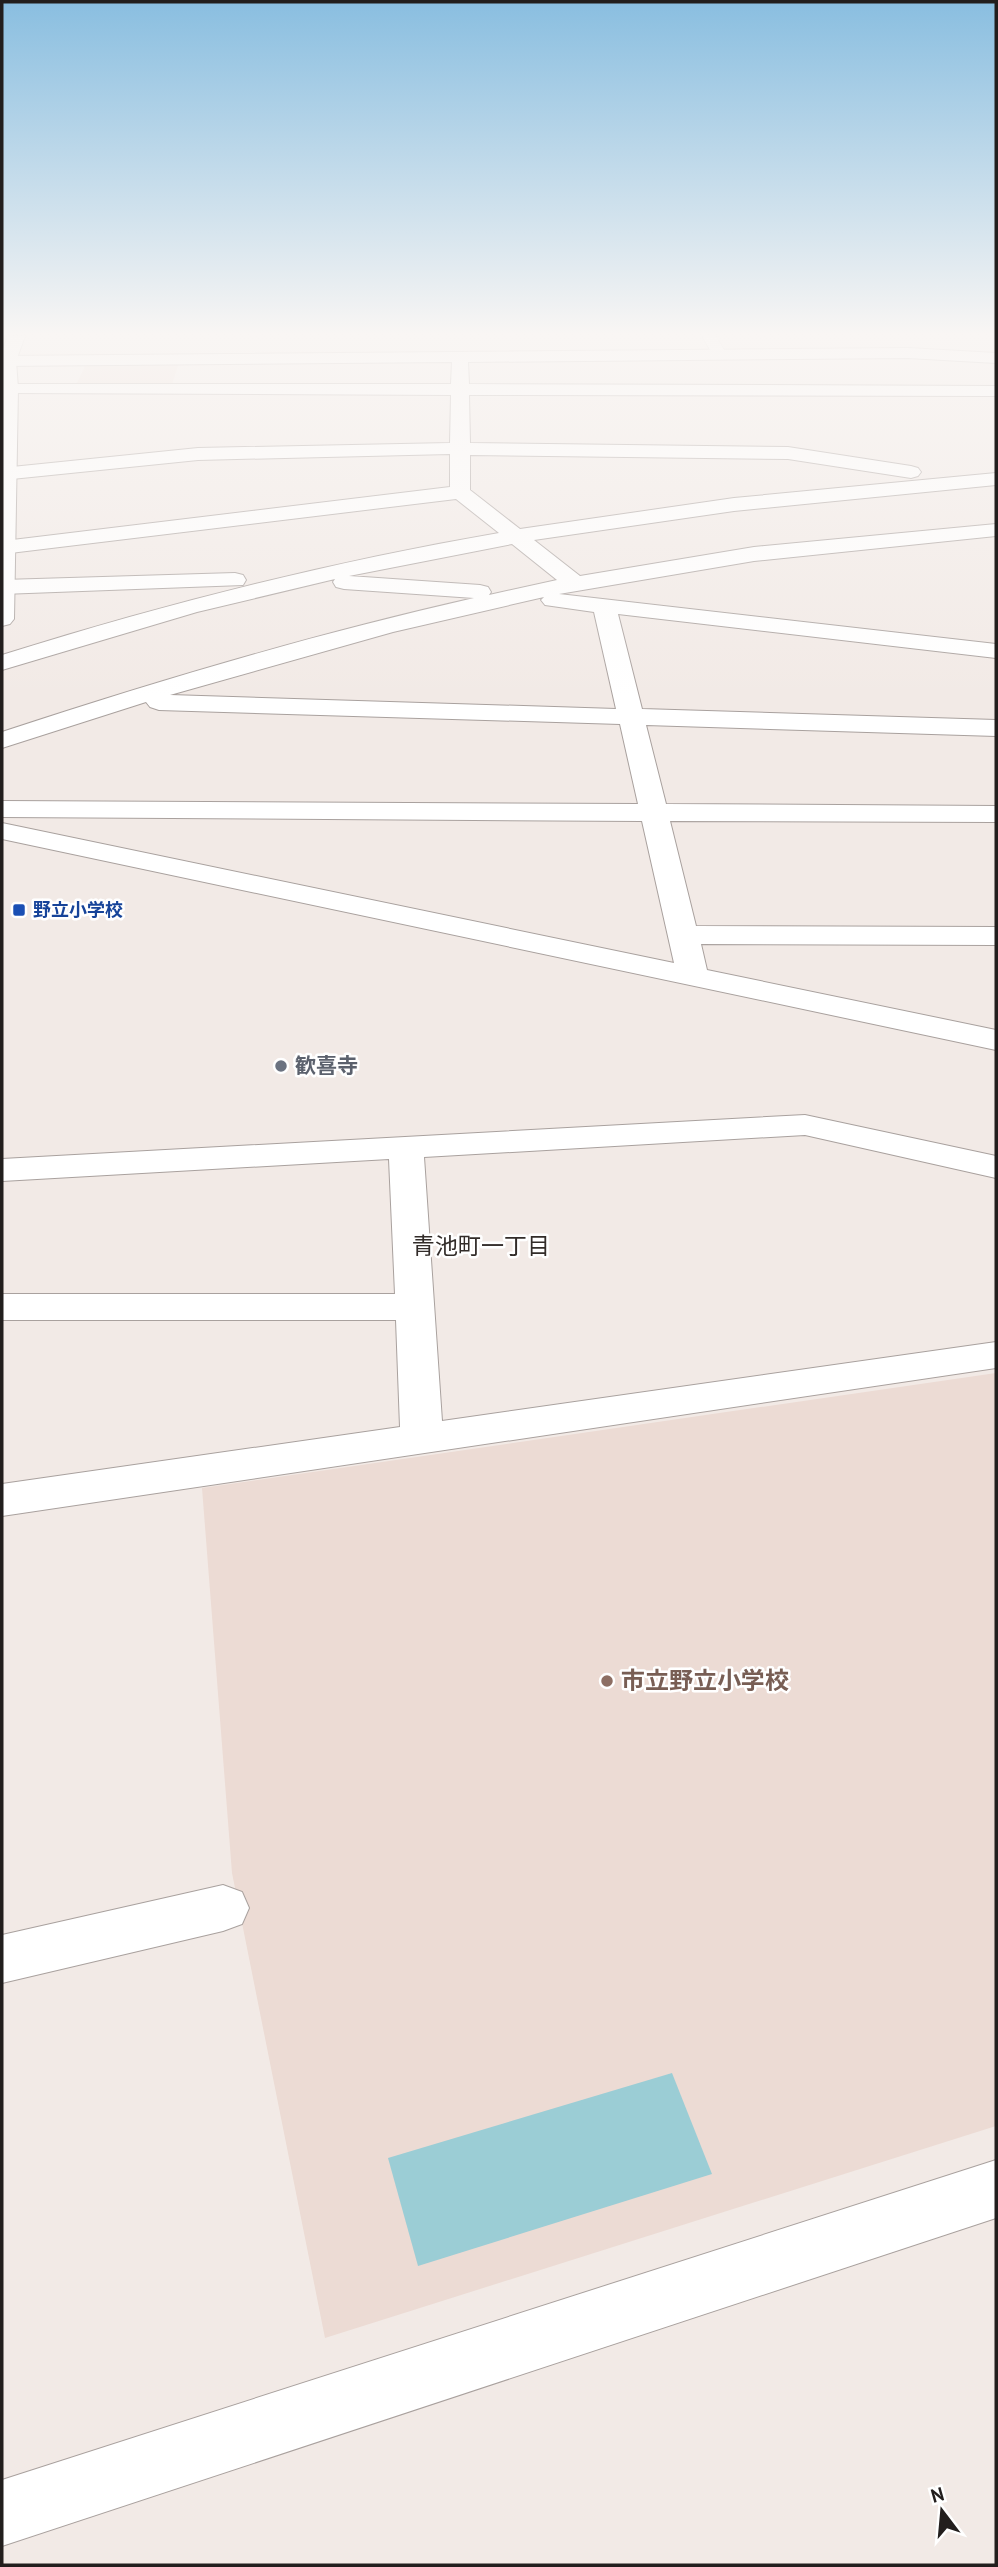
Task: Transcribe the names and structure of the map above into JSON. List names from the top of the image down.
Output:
{
  "districts": ["青池町一丁目"],
  "places": {
    "transit": ["野立小学校"],
    "other": ["歓喜寺", "市立野立小学校"]
  },
  "north": "top"
}
